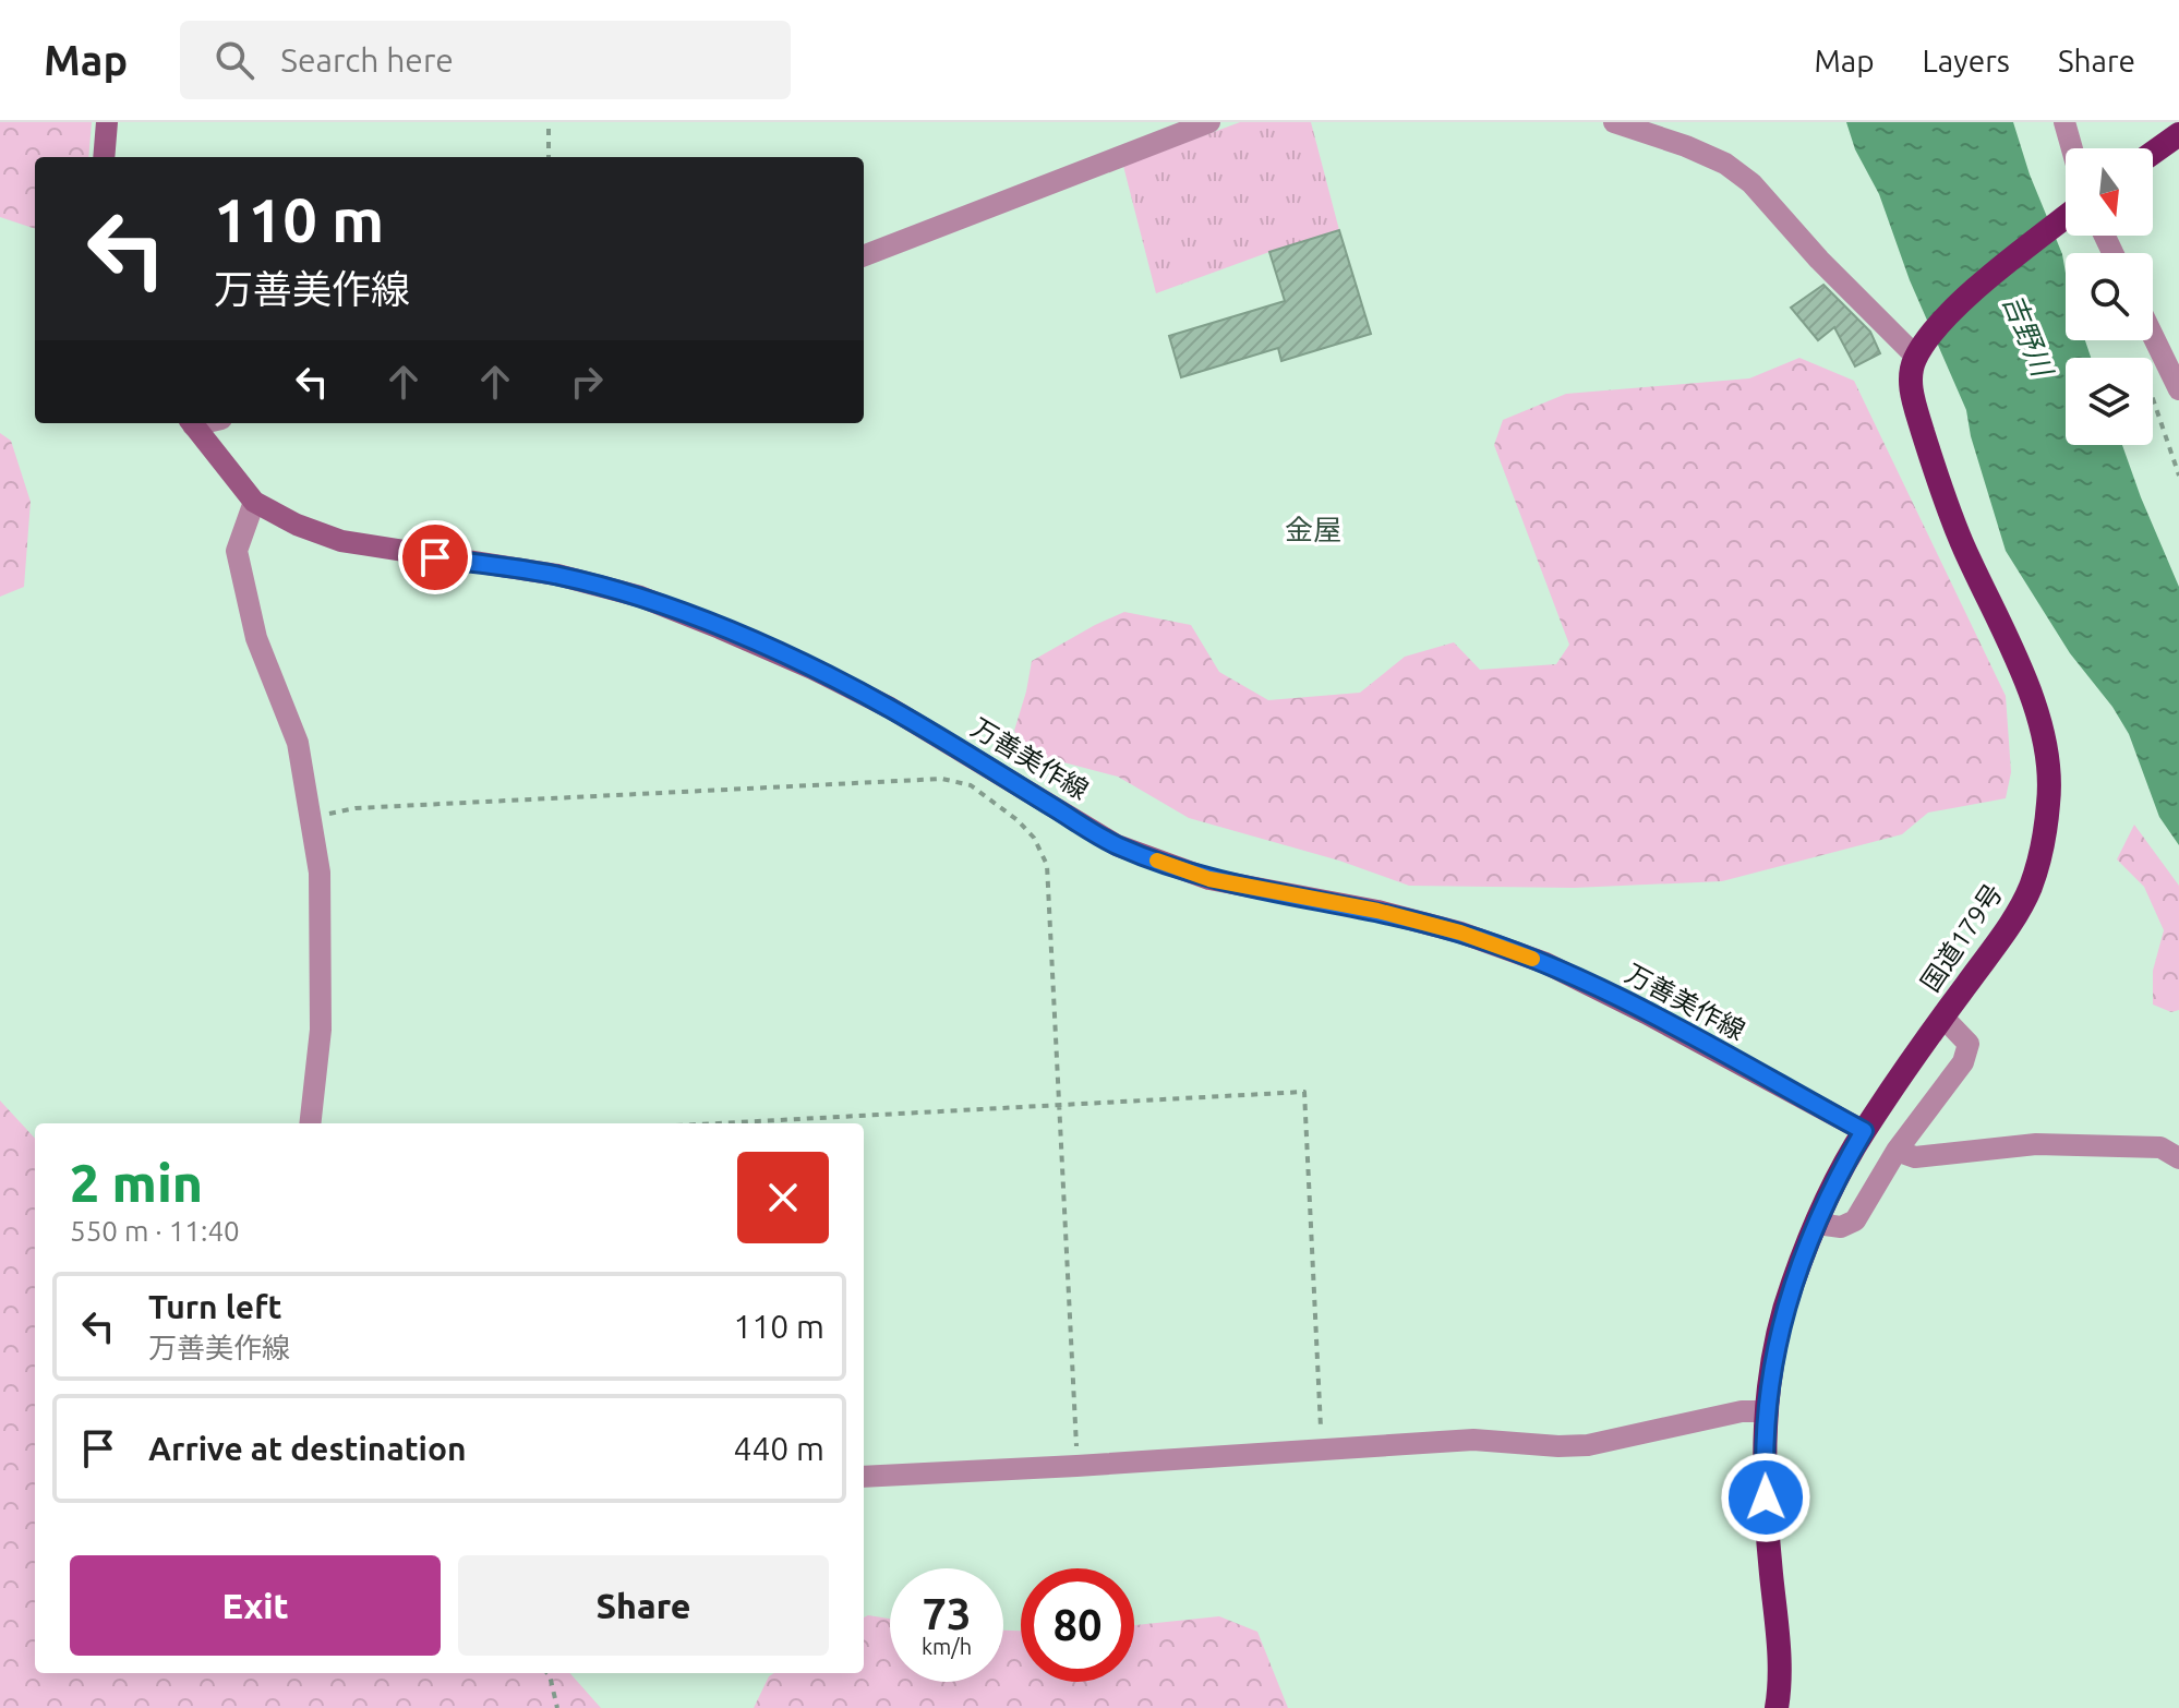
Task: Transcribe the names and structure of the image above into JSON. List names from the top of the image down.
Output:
{
  "streets": {
    "highway": ["国道179号"],
    "main road": ["万善美作線"]
  },
  "crossings": [
    ["万善美作線", "国道179号"]
  ],
  "districts": ["金屋"],
  "water": ["吉野川"],
  "north": "bottom",
  "page": {
    "header": "Map",
    "search": "Search here",
    "nav": ["Map", "Layers", "Share"],
    "turn": ["110 m", "万善美作線"],
    "heading": ["2 min", "550 m · 11:40"],
    "list": [
      {
        "name": "Turn left",
        "note": "万善美作線",
        "value": "110 m"
      },
      {
        "name": "Arrive at destination",
        "value": "440 m"
      }
    ],
    "buttons": ["Exit", "Share"],
    "speed": "73 km/h",
    "limit": "80"
  }
}
